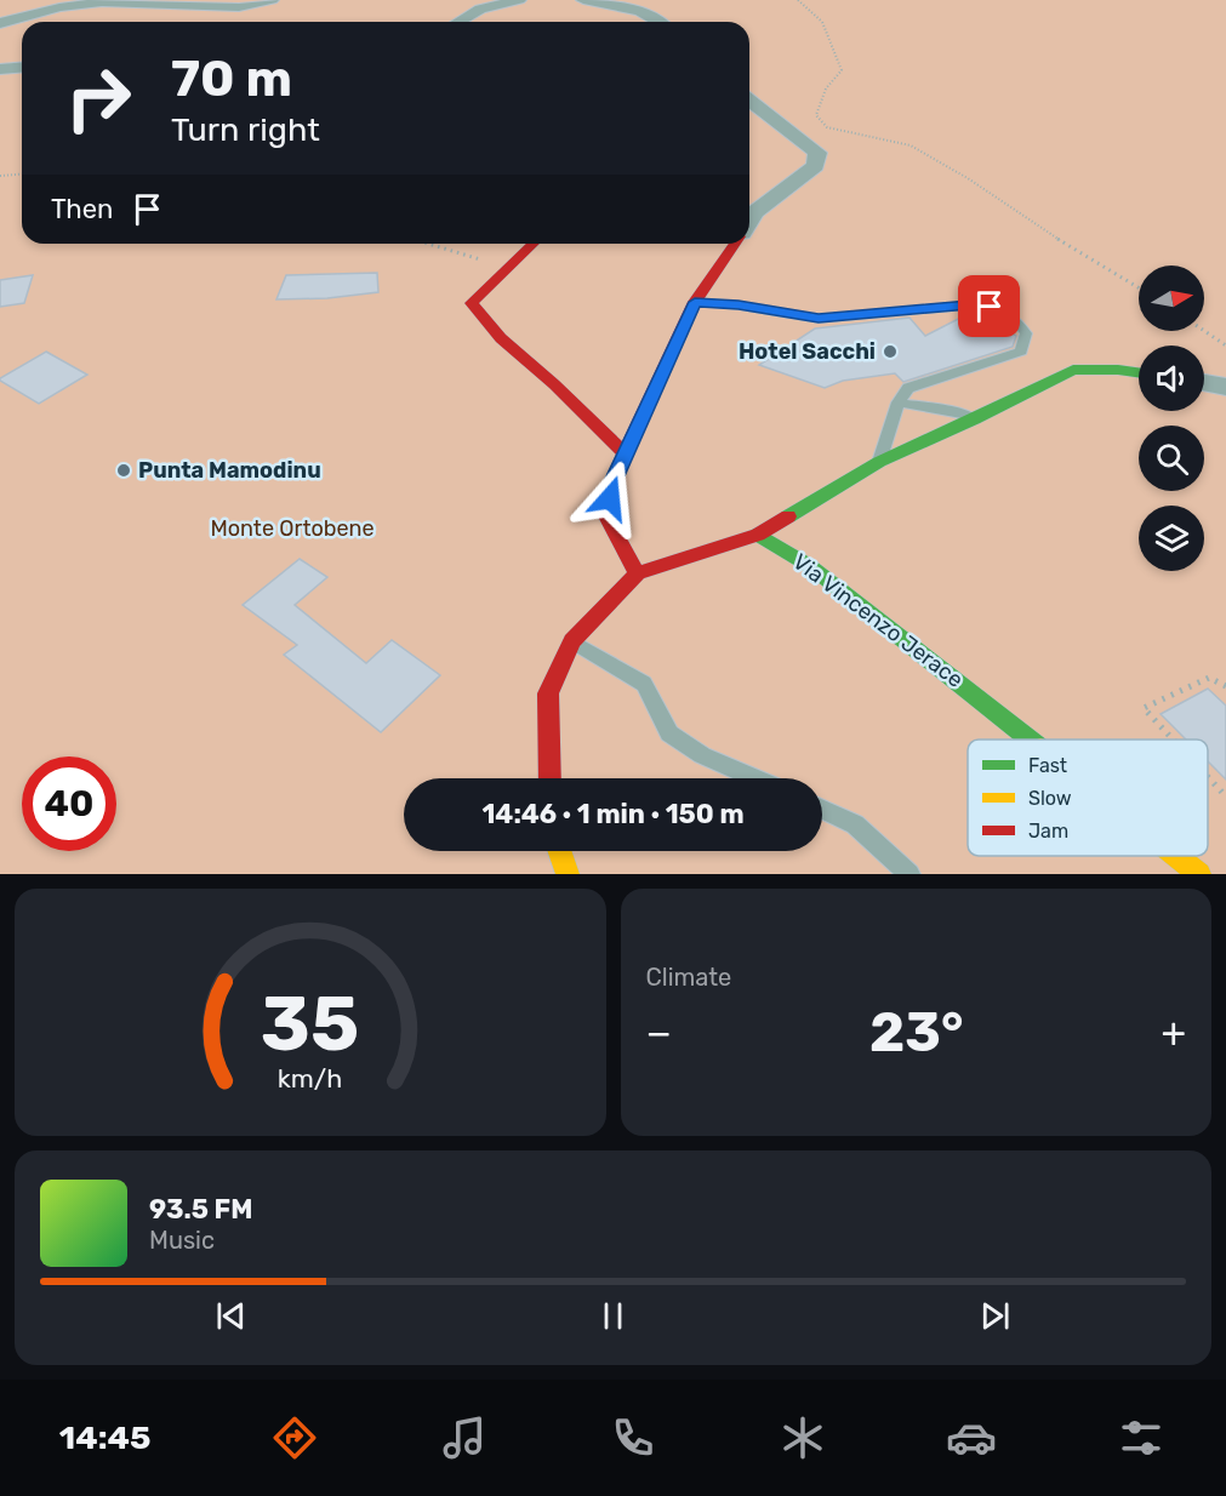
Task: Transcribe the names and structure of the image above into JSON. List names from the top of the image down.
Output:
{
  "streets": {
    "street": ["Via Vincenzo Jerace"]
  },
  "parks": ["Monte Ortobene"],
  "places": ["Hotel Sacchi", "Punta Mamodinu"],
  "legend": ["Fast", "Slow", "Jam"],
  "north": "right",
  "page": {
    "turn": ["70 m", "Turn right"],
    "then": "Then",
    "limit": "40",
    "trip": "14:46 · 1 min · 150 m",
    "tile": "Climate",
    "heat": ["−", "23°", "+"],
    "song": ["93.5 FM", "Music"],
    "tabs": "14:45",
    "gauge": ["35", "km/h"]
  }
}
